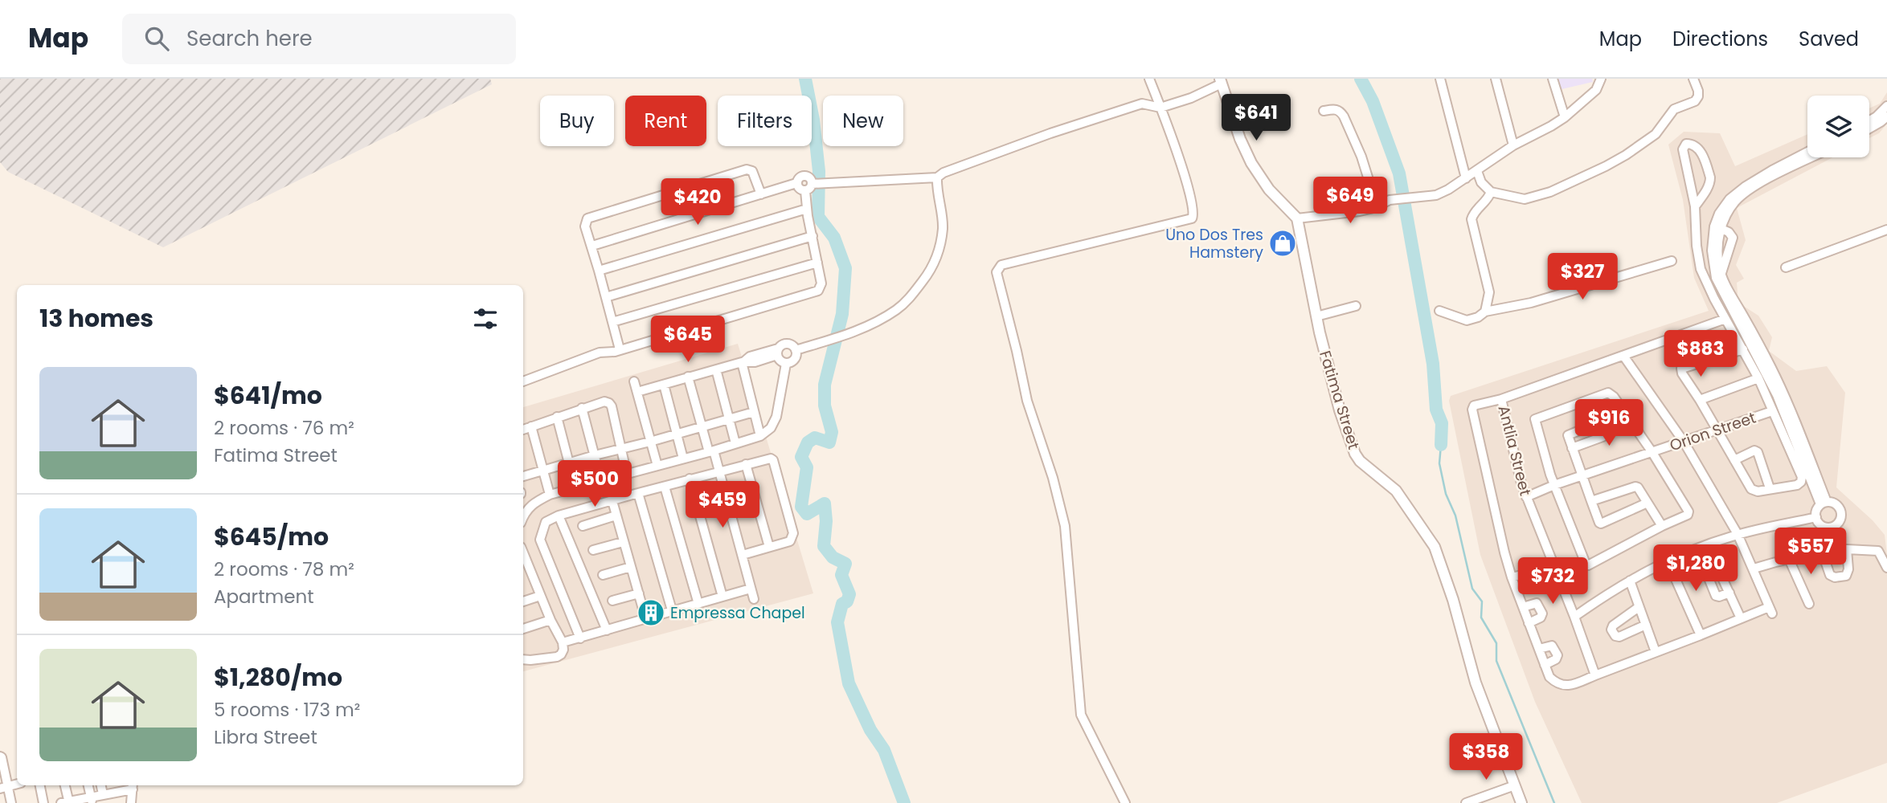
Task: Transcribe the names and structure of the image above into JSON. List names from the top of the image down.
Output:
{
  "streets": {
    "street": ["Fatima Street", "Orion Street", "Antlia Street"]
  },
  "crossings": [
    ["Orion Street", "Antlia Street"]
  ],
  "places": {
    "shop": ["Uno Dos Tres Hamstery"],
    "building": ["Empressa Chapel"]
  },
  "page": {
    "header": "Map",
    "search": "Search here",
    "nav": ["Map", "Directions", "Saved"],
    "price": [
      "$641",
      "$649",
      "$420",
      "$327",
      "$645",
      "$883",
      "$916",
      "$500",
      "$459",
      "$557",
      "$1,280",
      "$732",
      "$358"
    ],
    "chip": [
      "Buy",
      "Rent",
      "Filters",
      "New"
    ],
    "heading": "13 homes",
    "list": [
      {
        "name": "$641/mo",
        "note": "2 rooms · 76 m² · Fatima Street"
      },
      {
        "name": "$645/mo",
        "note": "2 rooms · 78 m² · Apartment"
      },
      {
        "name": "$1,280/mo",
        "note": "5 rooms · 173 m² · Libra Street"
      }
    ]
  }
}
